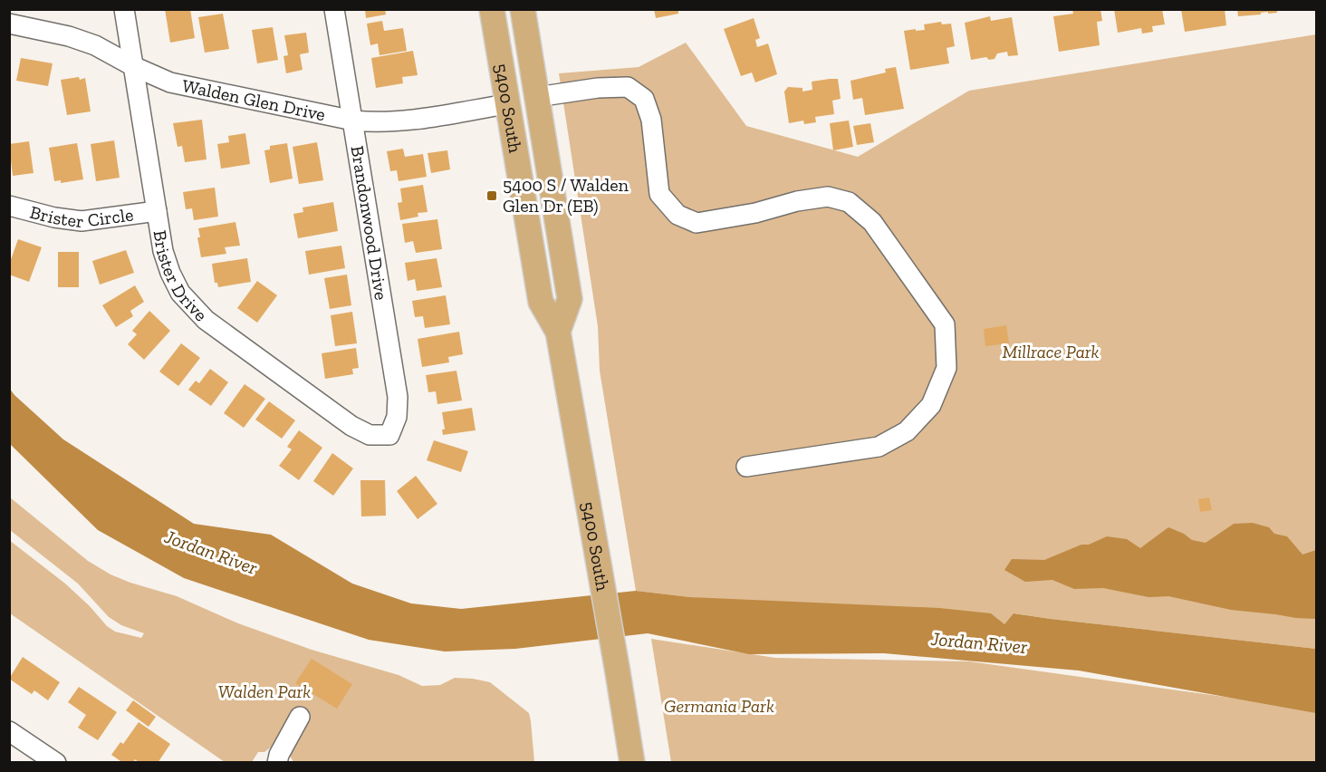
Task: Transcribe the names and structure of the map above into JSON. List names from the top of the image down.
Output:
{
  "streets": {
    "main road": ["5400 South"],
    "street": [
      "Walden Glen Drive",
      "Brister Circle",
      "Brandonwood Drive",
      "Brister Drive"
    ]
  },
  "crossings": [
    ["Walden Glen Drive", "5400 South"],
    ["Walden Glen Drive", "Brandonwood Drive"],
    ["Walden Glen Drive", "Brister Drive"],
    ["Brister Circle", "Brister Drive"],
    ["Brandonwood Drive", "Brister Drive"]
  ],
  "water": ["Jordan River"],
  "parks": ["Millrace Park", "Walden Park", "Germania Park"],
  "places": {
    "transit": ["5400 S / Walden Glen Dr (EB)"]
  }
}
